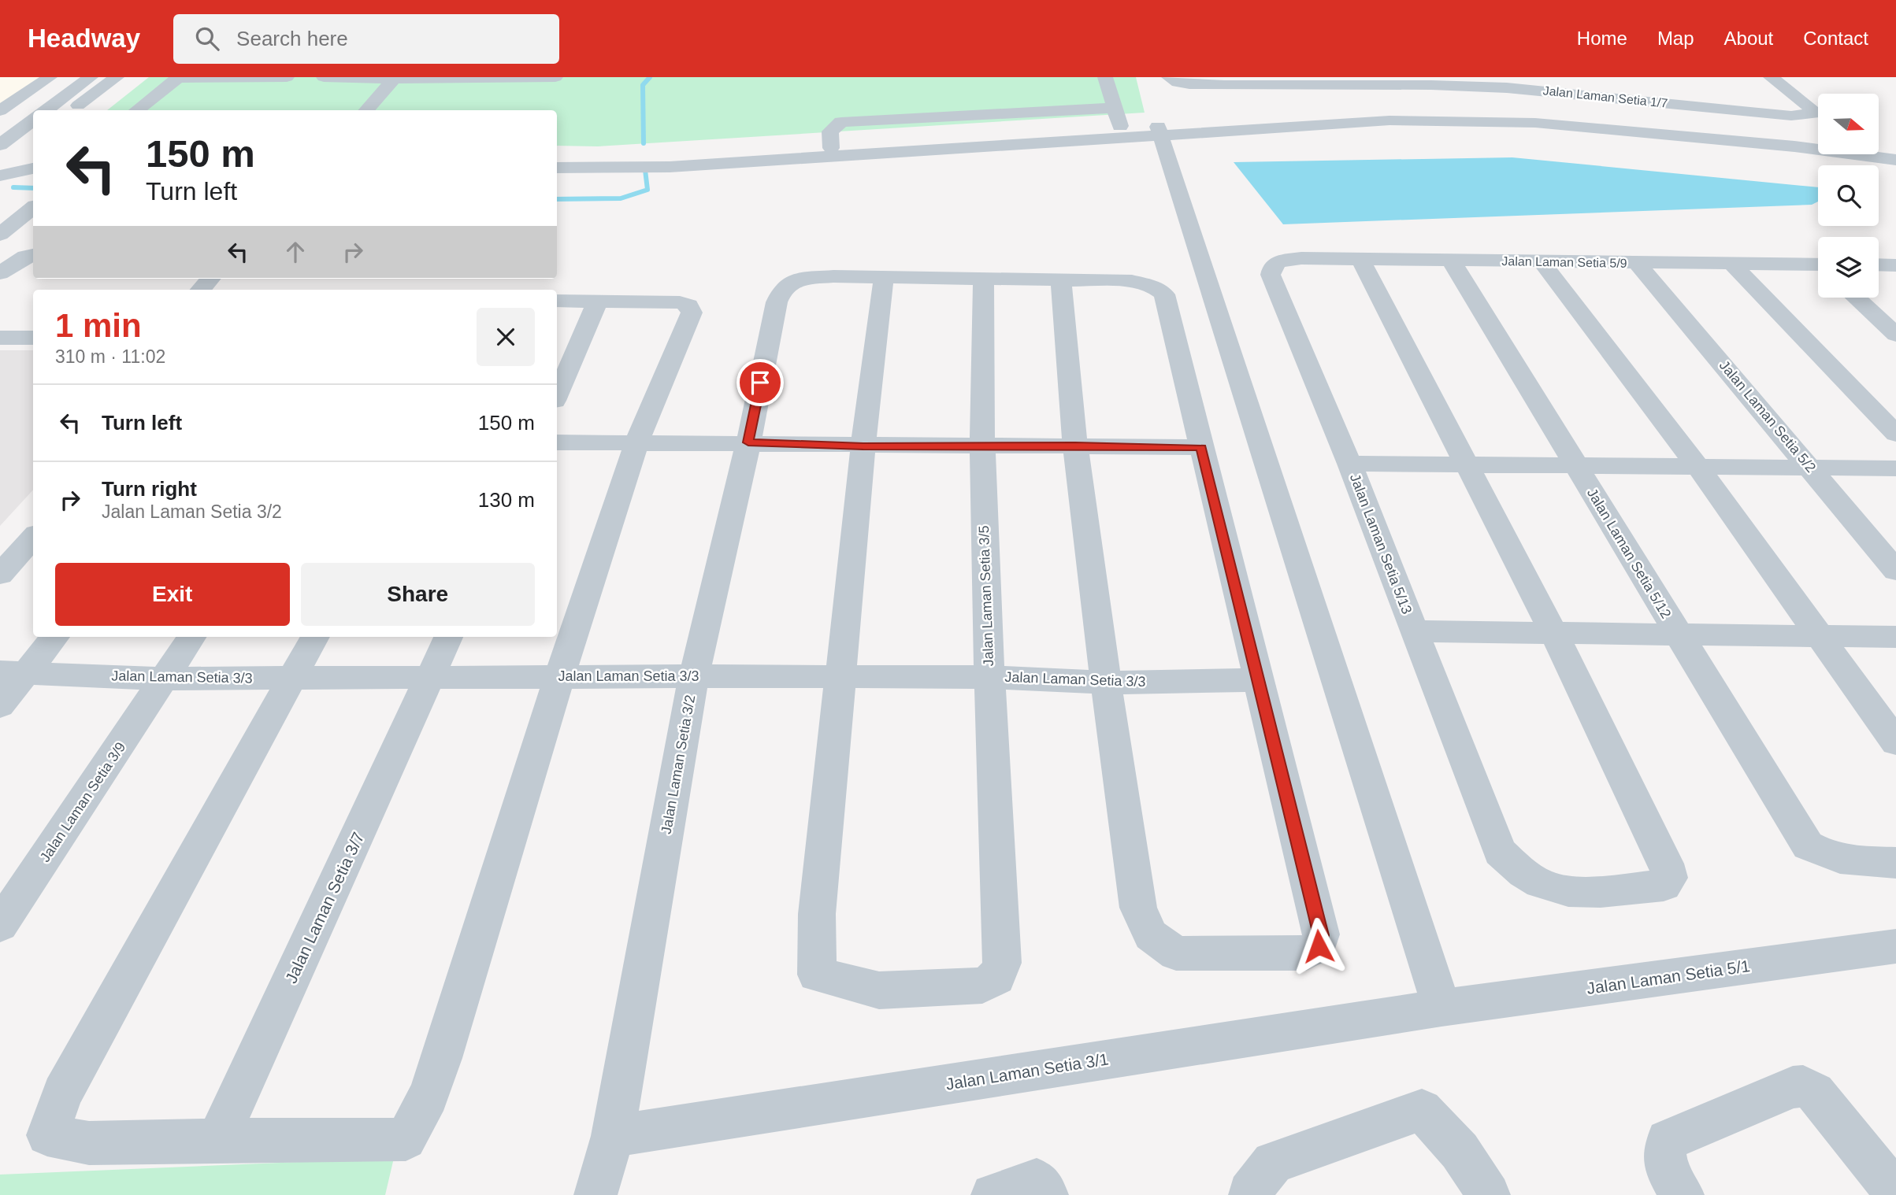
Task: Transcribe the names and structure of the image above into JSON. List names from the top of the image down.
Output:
{
  "streets": {
    "street": [
      "Jalan Laman Setia 1/7",
      "Jalan Laman Setia 5/9",
      "Jalan Laman Setia 5/2",
      "Jalan Laman Setia 5/13",
      "Jalan Laman Setia 5/12",
      "Jalan Laman Setia 3/5",
      "Jalan Laman Setia 3/3",
      "Jalan Laman Setia 3/2",
      "Jalan Laman Setia 3/9",
      "Jalan Laman Setia 3/7",
      "Jalan Laman Setia 5/1",
      "Jalan Laman Setia 3/1"
    ]
  },
  "crossings": [
    ["Jalan Laman Setia 5/9", "Jalan Laman Setia 5/2"],
    ["Jalan Laman Setia 5/9", "Jalan Laman Setia 5/13"],
    ["Jalan Laman Setia 5/9", "Jalan Laman Setia 5/12"],
    ["Jalan Laman Setia 3/5", "Jalan Laman Setia 3/3"],
    ["Jalan Laman Setia 3/3", "Jalan Laman Setia 3/2"],
    ["Jalan Laman Setia 3/3", "Jalan Laman Setia 3/9"],
    ["Jalan Laman Setia 3/3", "Jalan Laman Setia 3/7"],
    ["Jalan Laman Setia 3/2", "Jalan Laman Setia 3/1"],
    ["Jalan Laman Setia 5/1", "Jalan Laman Setia 3/1"]
  ],
  "north": "right",
  "page": {
    "header": "Headway",
    "search": "Search here",
    "nav": [
      "Home",
      "Map",
      "About",
      "Contact"
    ],
    "turn": ["150 m", "Turn left"],
    "heading": ["1 min", "310 m · 11:02"],
    "list": [
      {
        "name": "Turn left",
        "value": "150 m"
      },
      {
        "name": "Turn right",
        "note": "Jalan Laman Setia 3/2",
        "value": "130 m"
      }
    ],
    "buttons": ["Exit", "Share"]
  }
}
